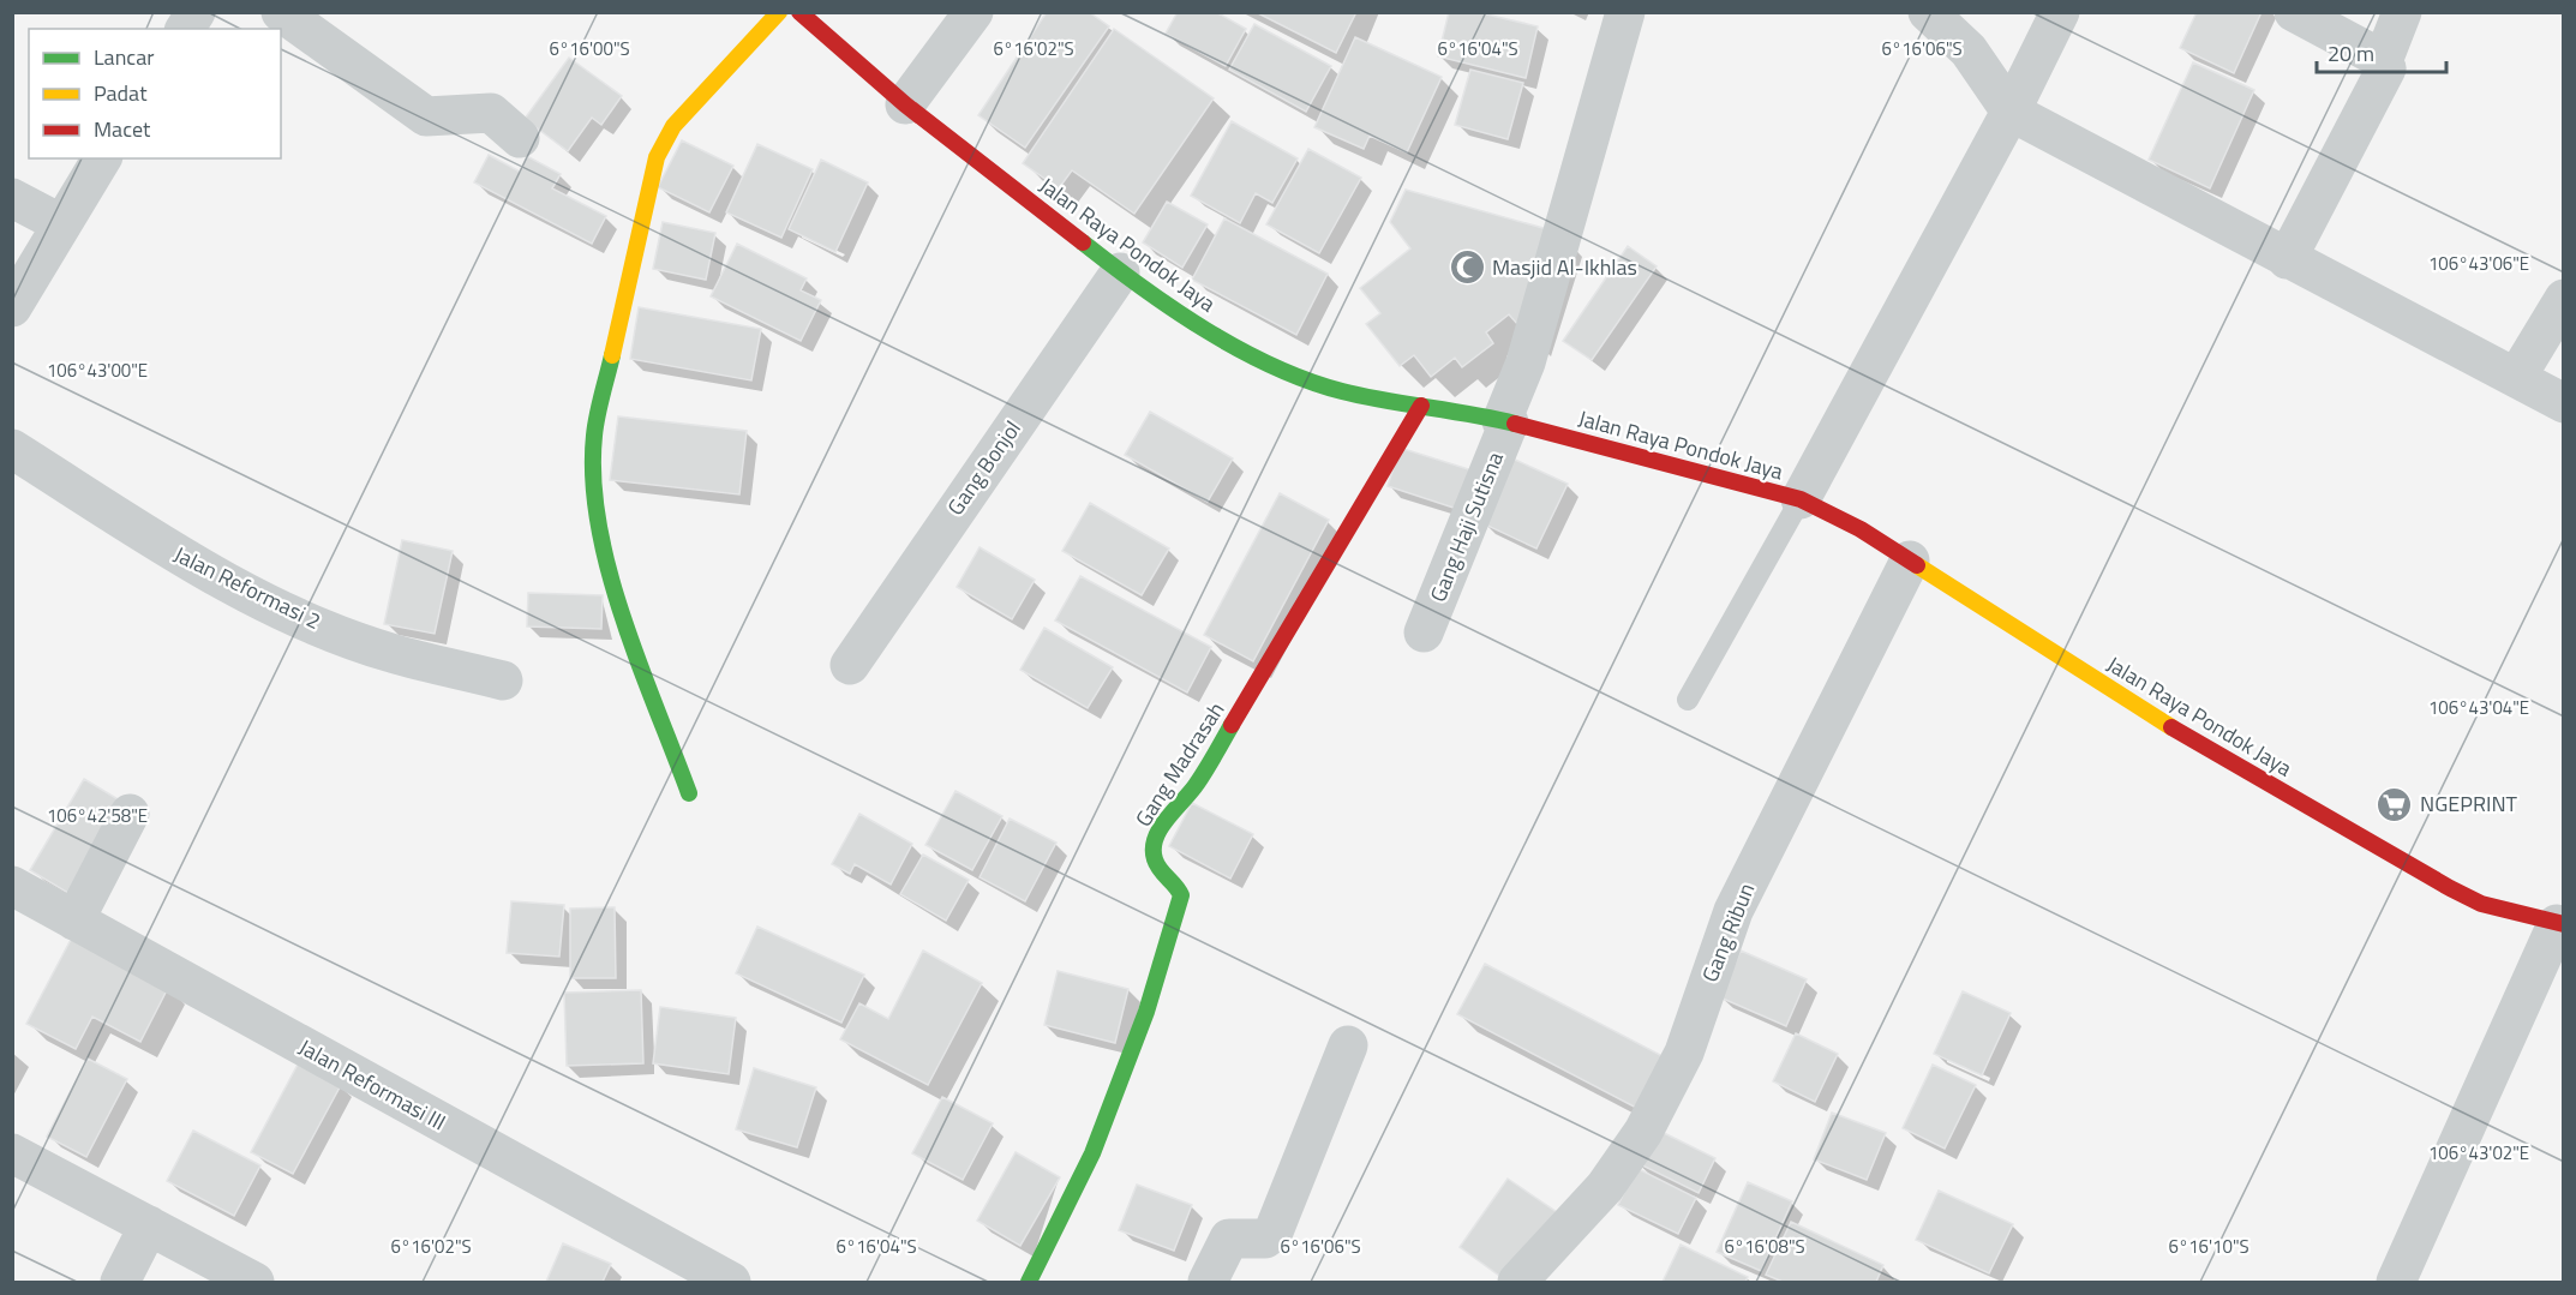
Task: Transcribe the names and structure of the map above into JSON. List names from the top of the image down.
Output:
{
  "streets": {
    "main road": ["Jalan Raya Pondok Jaya", "Gang Madrasah"],
    "street": [
      "Gang Bonjol",
      "Gang Haji Sutisna",
      "Jalan Reformasi 2",
      "Gang Ribun",
      "Jalan Reformasi III"
    ]
  },
  "crossings": [
    ["Jalan Raya Pondok Jaya", "Gang Bonjol"],
    ["Jalan Raya Pondok Jaya", "Gang Haji Sutisna"],
    ["Jalan Raya Pondok Jaya", "Gang Madrasah"],
    ["Jalan Raya Pondok Jaya", "Gang Ribun"]
  ],
  "places": {
    "mosque": ["Masjid Al-Ikhlas"],
    "supermarket": ["NGEPRINT"]
  },
  "legend": ["Lancar", "Padat", "Macet"],
  "scale_bar": "20 m",
  "coordinates": [
    "6°16'00\"S",
    "6°16'02\"S",
    "6°16'04\"S",
    "6°16'06\"S",
    "106°43'06\"E",
    "106°43'00\"E",
    "106°43'04\"E",
    "106°42'58\"E",
    "106°43'02\"E",
    "6°16'08\"S",
    "6°16'10\"S"
  ]
}
